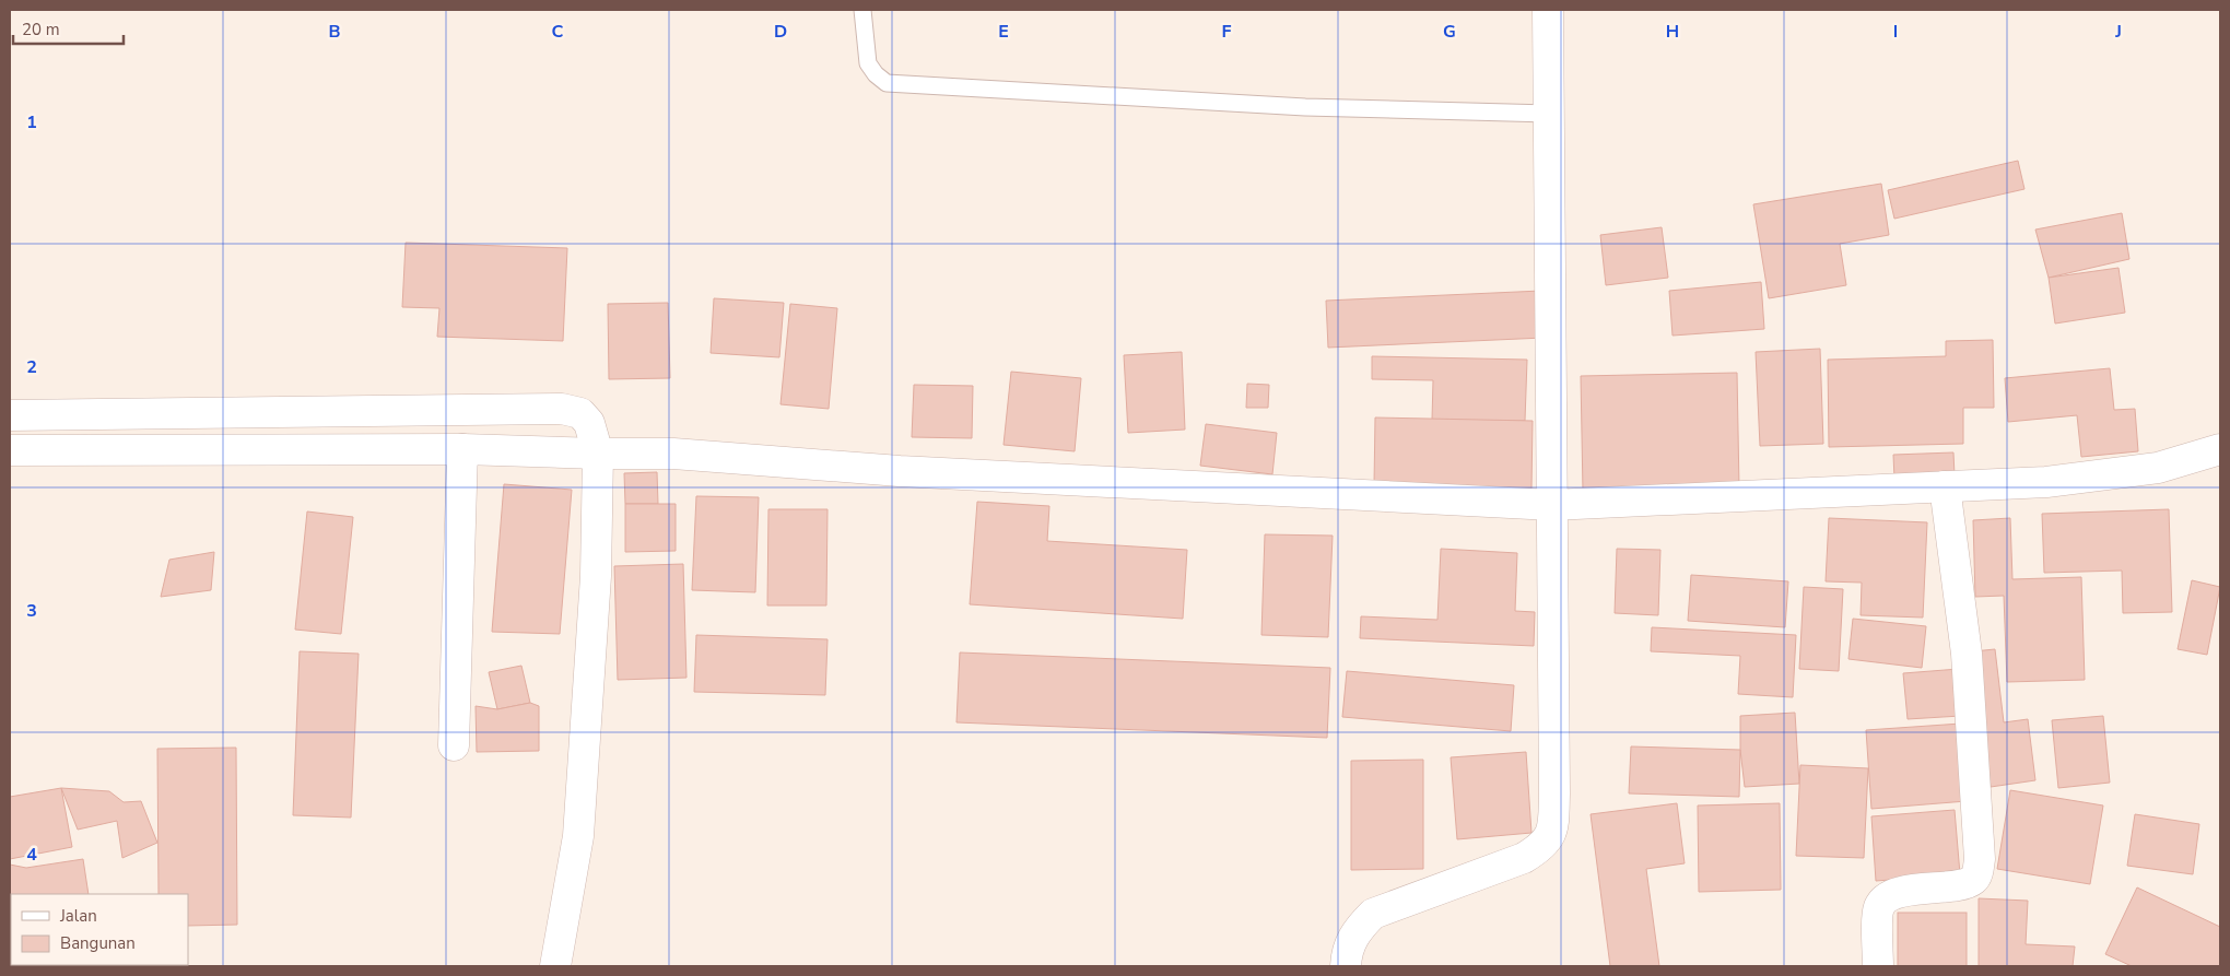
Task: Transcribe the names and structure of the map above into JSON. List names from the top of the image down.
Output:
{
  "legend": ["Jalan", "Bangunan"],
  "scale_bar": "20 m",
  "grid": {
    "columns": [
      "B",
      "C",
      "D",
      "E",
      "F",
      "G",
      "H",
      "I",
      "J"
    ],
    "rows": [
      "1",
      "2",
      "3",
      "4"
    ]
  }
}
